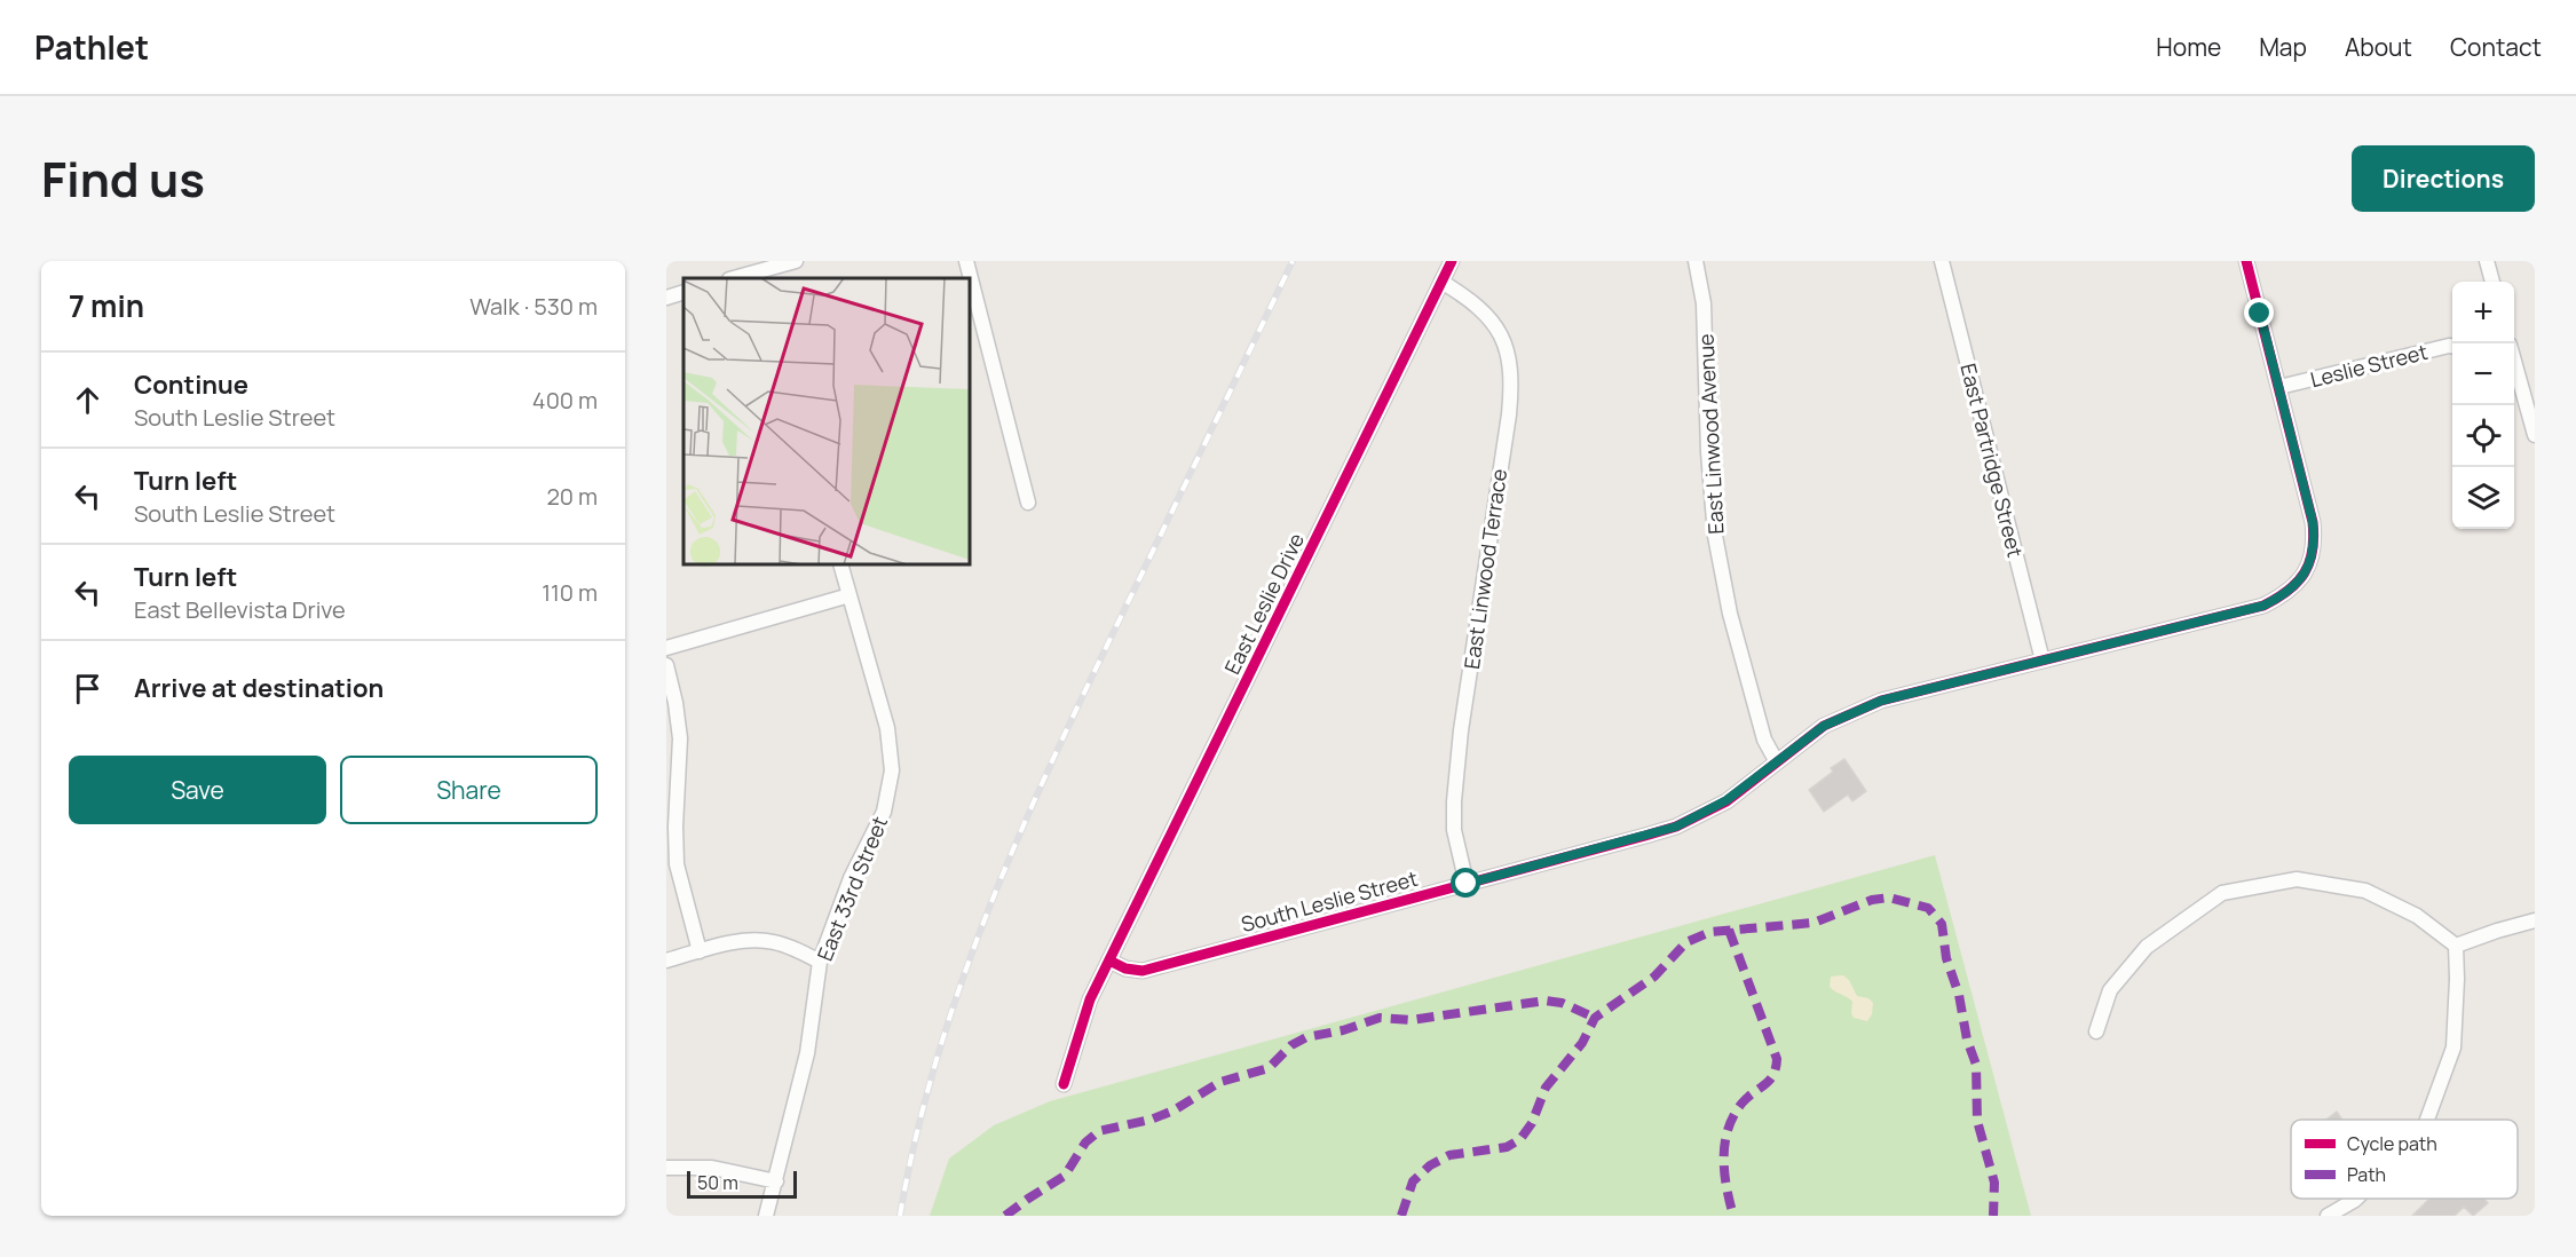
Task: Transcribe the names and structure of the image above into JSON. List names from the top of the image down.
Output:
{
  "streets": {
    "street": [
      "Leslie Street",
      "East Linwood Avenue",
      "East Partridge Street",
      "East Linwood Terrace",
      "East Leslie Drive",
      "East 33rd Street",
      "South Leslie Street"
    ]
  },
  "crossings": [
    ["Leslie Street", "South Leslie Street"],
    ["East Linwood Avenue", "South Leslie Street"],
    ["East Partridge Street", "South Leslie Street"],
    ["East Linwood Terrace", "East Leslie Drive"],
    ["East Linwood Terrace", "South Leslie Street"],
    ["East Leslie Drive", "South Leslie Street"]
  ],
  "legend": ["Cycle path", "Path"],
  "scale_bar": "50 m",
  "page": {
    "header": "Pathlet",
    "nav": [
      "Home",
      "Map",
      "About",
      "Contact"
    ],
    "title": "Find us",
    "buttons": [
      "Directions",
      ["Save", "Share"]
    ],
    "heading": ["7 min", "Walk · 530 m"],
    "map_buttons": ["+", "−"],
    "list": [
      ["Continue", "South Leslie Street", "400 m"],
      ["Turn left", "South Leslie Street", "20 m"],
      ["Turn left", "East Bellevista Drive", "110 m"],
      "Arrive at destination"
    ],
    "scale": "50 m"
  }
}
